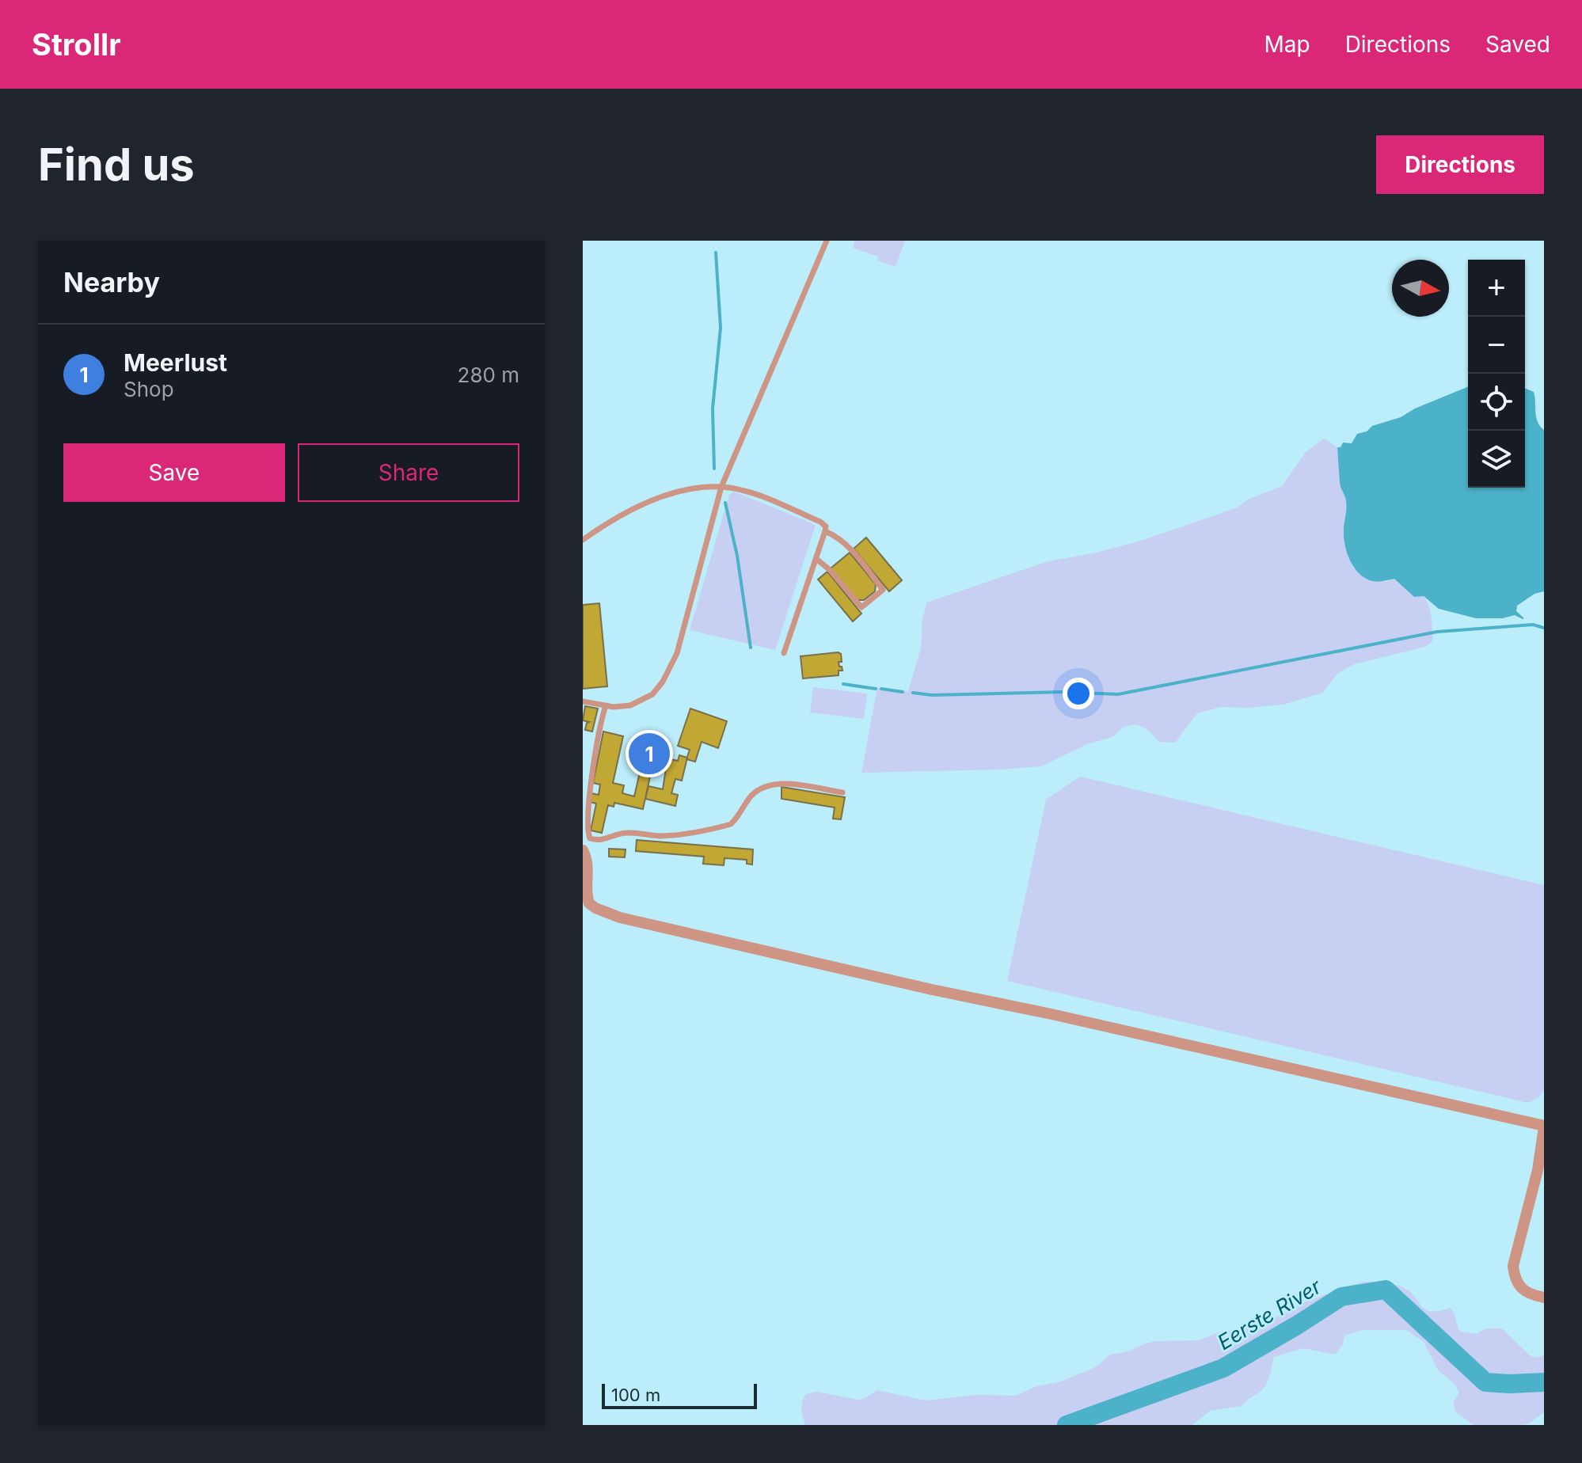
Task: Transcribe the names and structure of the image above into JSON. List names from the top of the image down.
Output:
{
  "water": ["Eerste River"],
  "scale_bar": "100 m",
  "north": "right",
  "page": {
    "header": "Strollr",
    "nav": ["Map", "Directions", "Saved"],
    "buttons": [
      "Directions",
      ["Save", "Share"]
    ],
    "title": "Find us",
    "heading": "Nearby",
    "map_buttons": ["+", "−"],
    "list": [
      {
        "mark": "1",
        "name": "Meerlust",
        "note": "Shop",
        "value": "280 m"
      }
    ],
    "pins": "1",
    "scale": "100 m"
  }
}
